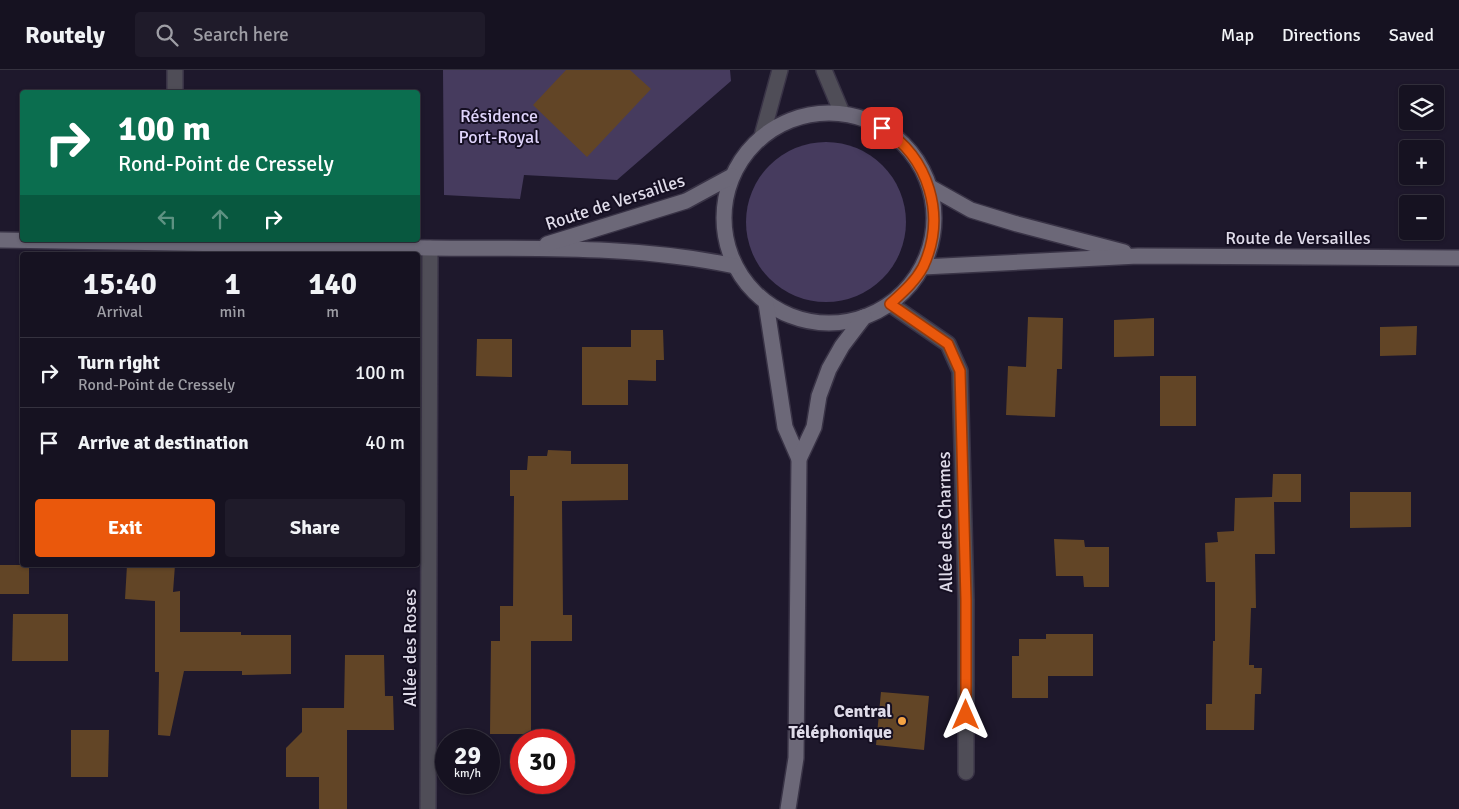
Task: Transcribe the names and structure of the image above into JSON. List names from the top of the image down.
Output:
{
  "streets": {
    "main road": ["Route de Versailles"],
    "street": ["Allée des Charmes", "Allée des Roses"]
  },
  "crossings": [
    ["Route de Versailles", "Allée des Roses"]
  ],
  "parks": ["Résidence Port-Royal"],
  "places": ["Central Téléphonique"],
  "page": {
    "header": "Routely",
    "search": "Search here",
    "nav": ["Map", "Directions", "Saved"],
    "map_buttons": ["+", "−"],
    "turn": ["100 m", "Rond-Point de Cressely"],
    "eta": [
      "15:40",
      "Arrival",
      "1",
      "min",
      "140",
      "m"
    ],
    "list": [
      {
        "name": "Turn right",
        "note": "Rond-Point de Cressely",
        "value": "100 m"
      },
      {
        "name": "Arrive at destination",
        "value": "40 m"
      }
    ],
    "buttons": ["Exit", "Share"],
    "speed": "29 km/h",
    "limit": "30"
  }
}
